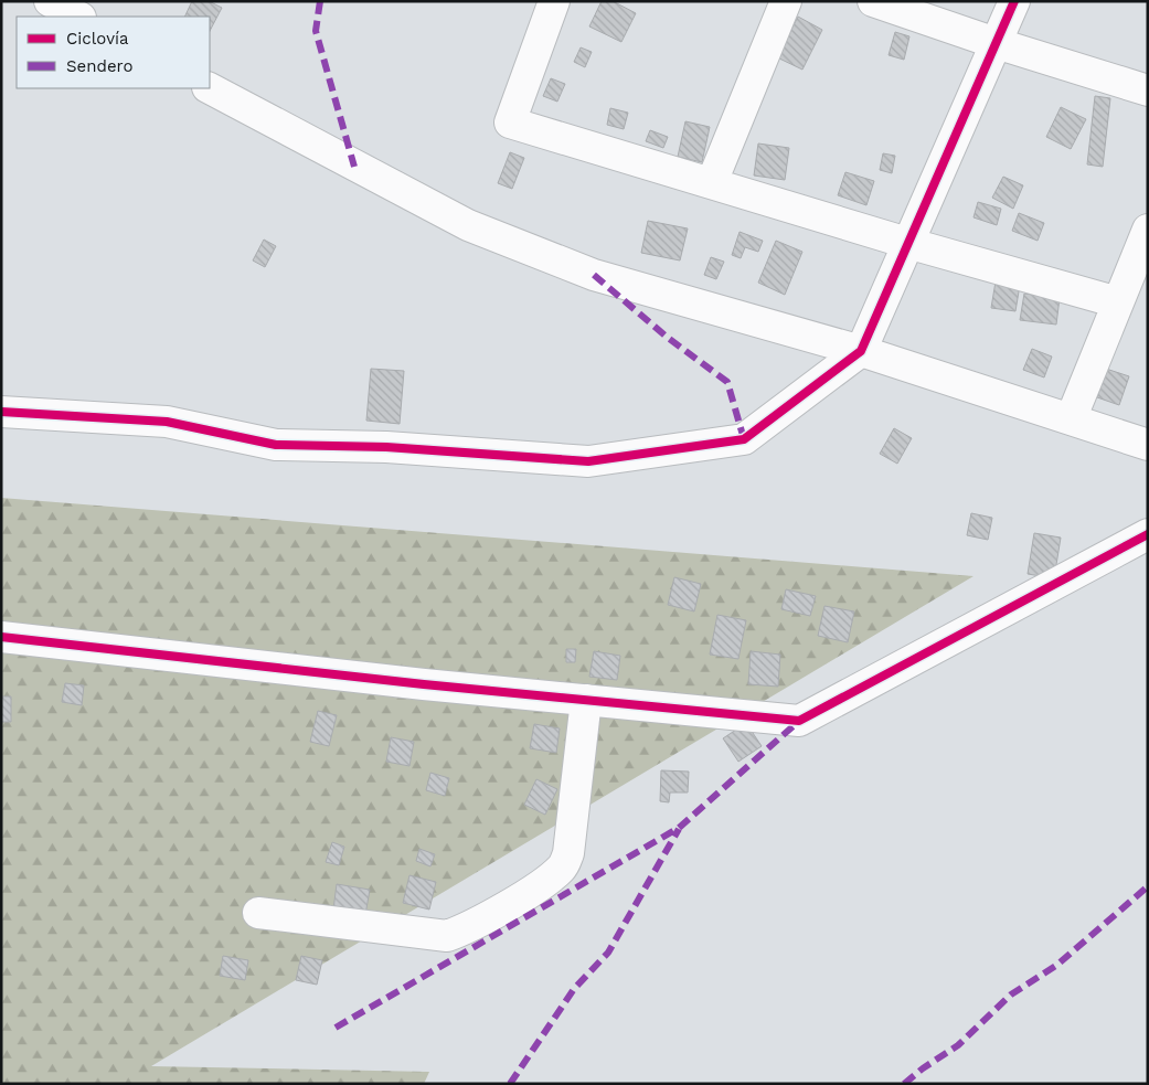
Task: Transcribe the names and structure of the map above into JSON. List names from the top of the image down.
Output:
{
  "legend": ["Ciclovía", "Sendero"]
}
